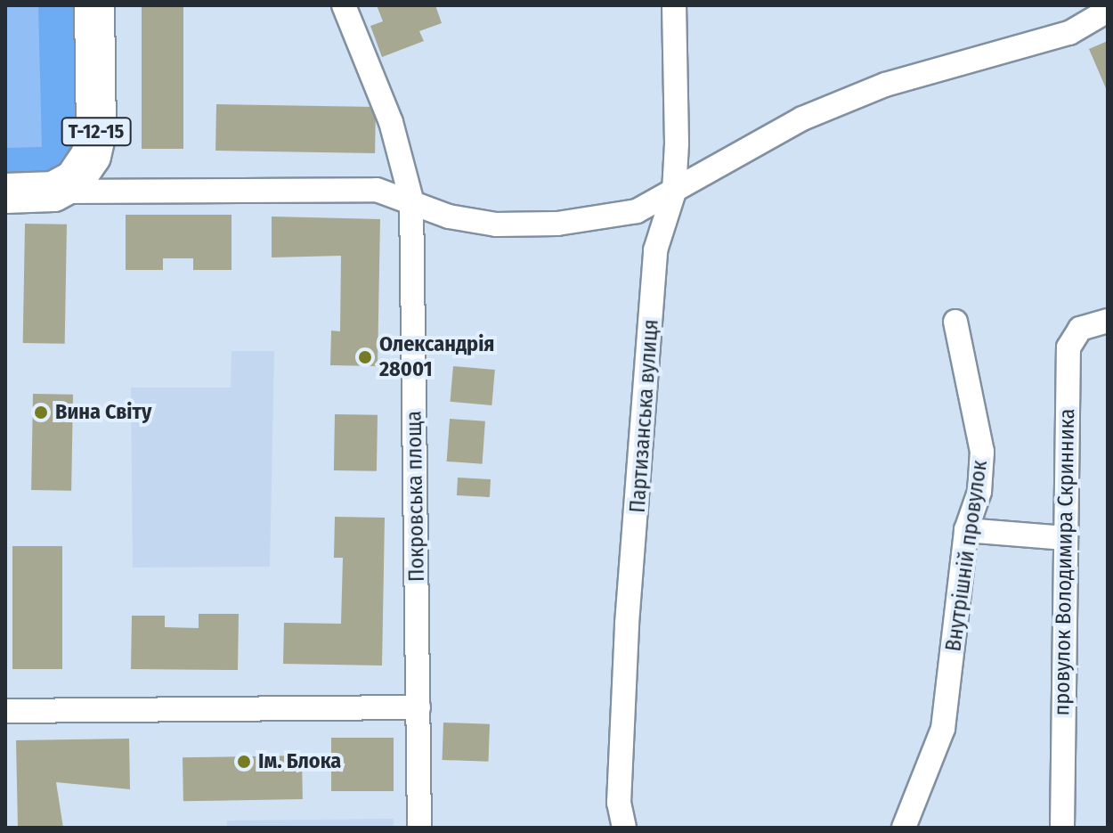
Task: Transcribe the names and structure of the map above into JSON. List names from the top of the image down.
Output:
{
  "streets": {
    "highway": ["Т-12-15"],
    "street": [
      "Партизанська вулиця",
      "Покровська площа",
      "Внутрішній провулок",
      "провулок Володимира Скринника"
    ]
  },
  "places": ["Олександрія 28001", "Вина Світу", "Ім. Блока"]
}
